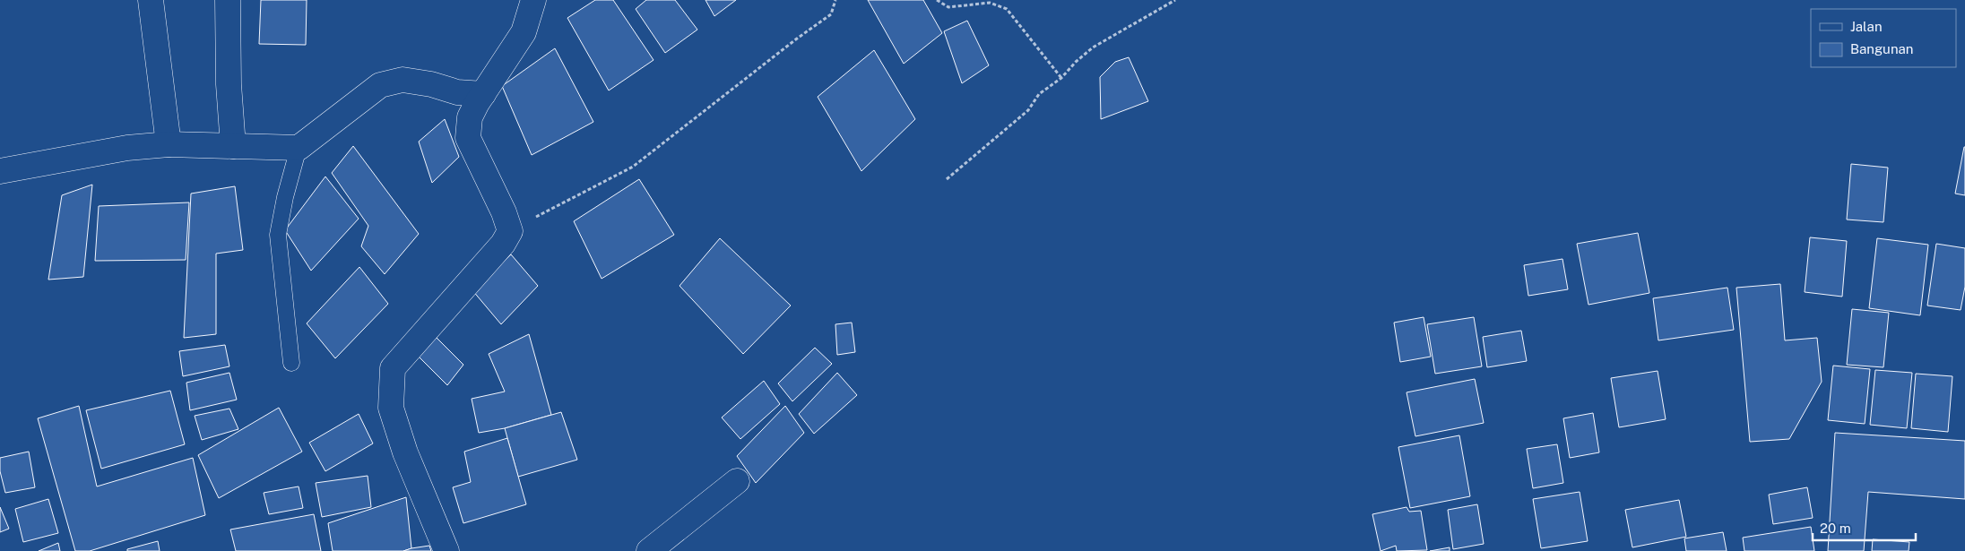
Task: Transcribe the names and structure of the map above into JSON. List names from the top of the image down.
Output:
{
  "legend": ["Jalan", "Bangunan"],
  "scale_bar": "20 m"
}
